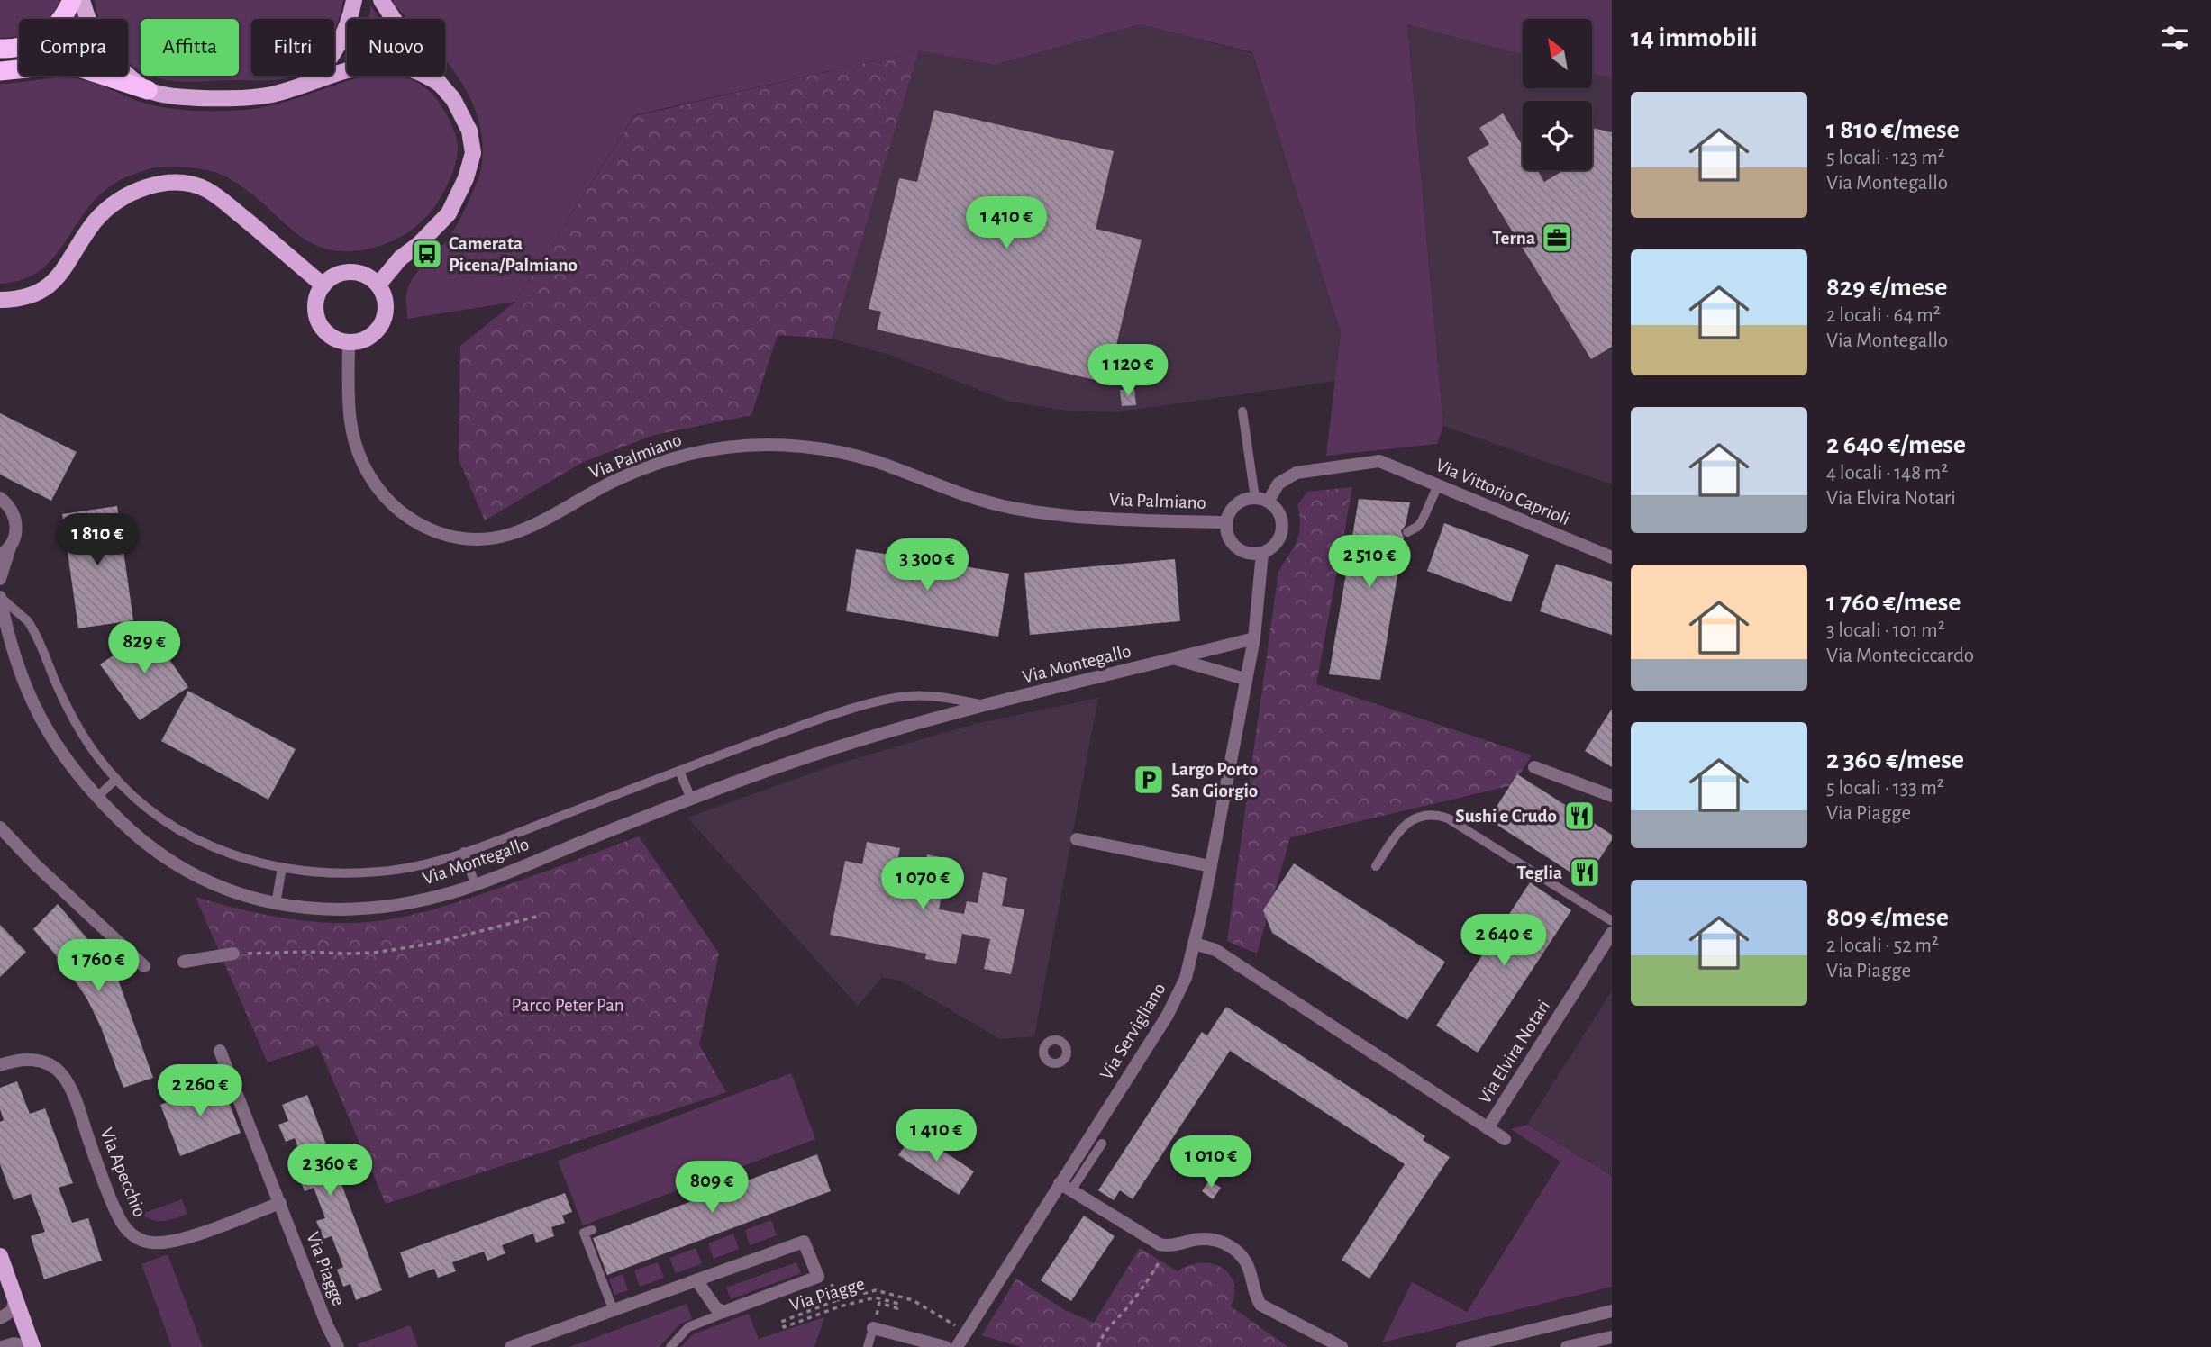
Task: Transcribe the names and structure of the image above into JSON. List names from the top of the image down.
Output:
{
  "streets": {
    "street": [
      "Via Palmiano",
      "Via Vittorio Caprioli",
      "Via Montegallo",
      "Via Servigliano",
      "Via Elvira Notari",
      "Via Apecchio",
      "Via Piagge"
    ]
  },
  "crossings": [
    ["Via Palmiano", "Via Vittorio Caprioli"],
    ["Via Palmiano", "Via Servigliano"],
    ["Via Vittorio Caprioli", "Via Servigliano"],
    ["Via Montegallo", "Via Servigliano"],
    ["Via Apecchio", "Via Piagge"]
  ],
  "parks": ["Parco Peter Pan"],
  "places": {
    "office": ["Terna"],
    "bus stop": ["Camerata Picena/Palmiano"],
    "parking": ["Largo Porto San Giorgio"],
    "restaurant": ["Sushi e Crudo", "Teglia"]
  },
  "north": "top left",
  "page": {
    "heading": "14 immobili",
    "chip": [
      "Compra",
      "Affitta",
      "Filtri",
      "Nuovo"
    ],
    "list": [
      {
        "name": "1 810 €/mese",
        "note": "5 locali · 123 m² · Via Montegallo"
      },
      {
        "name": "829 €/mese",
        "note": "2 locali · 64 m² · Via Montegallo"
      },
      {
        "name": "2 640 €/mese",
        "note": "4 locali · 148 m² · Via Elvira Notari"
      },
      {
        "name": "1 760 €/mese",
        "note": "3 locali · 101 m² · Via Monteciccardo"
      },
      {
        "name": "2 360 €/mese",
        "note": "5 locali · 133 m² · Via Piagge"
      },
      {
        "name": "809 €/mese",
        "note": "2 locali · 52 m² · Via Piagge"
      }
    ],
    "price": [
      "1 410 €",
      "1 120 €",
      "1 810 €",
      "2 510 €",
      "3 300 €",
      "829 €",
      "1 070 €",
      "2 640 €",
      "1 760 €",
      "2 260 €",
      "1 410 €",
      "1 010 €",
      "2 360 €",
      "809 €"
    ]
  }
}
